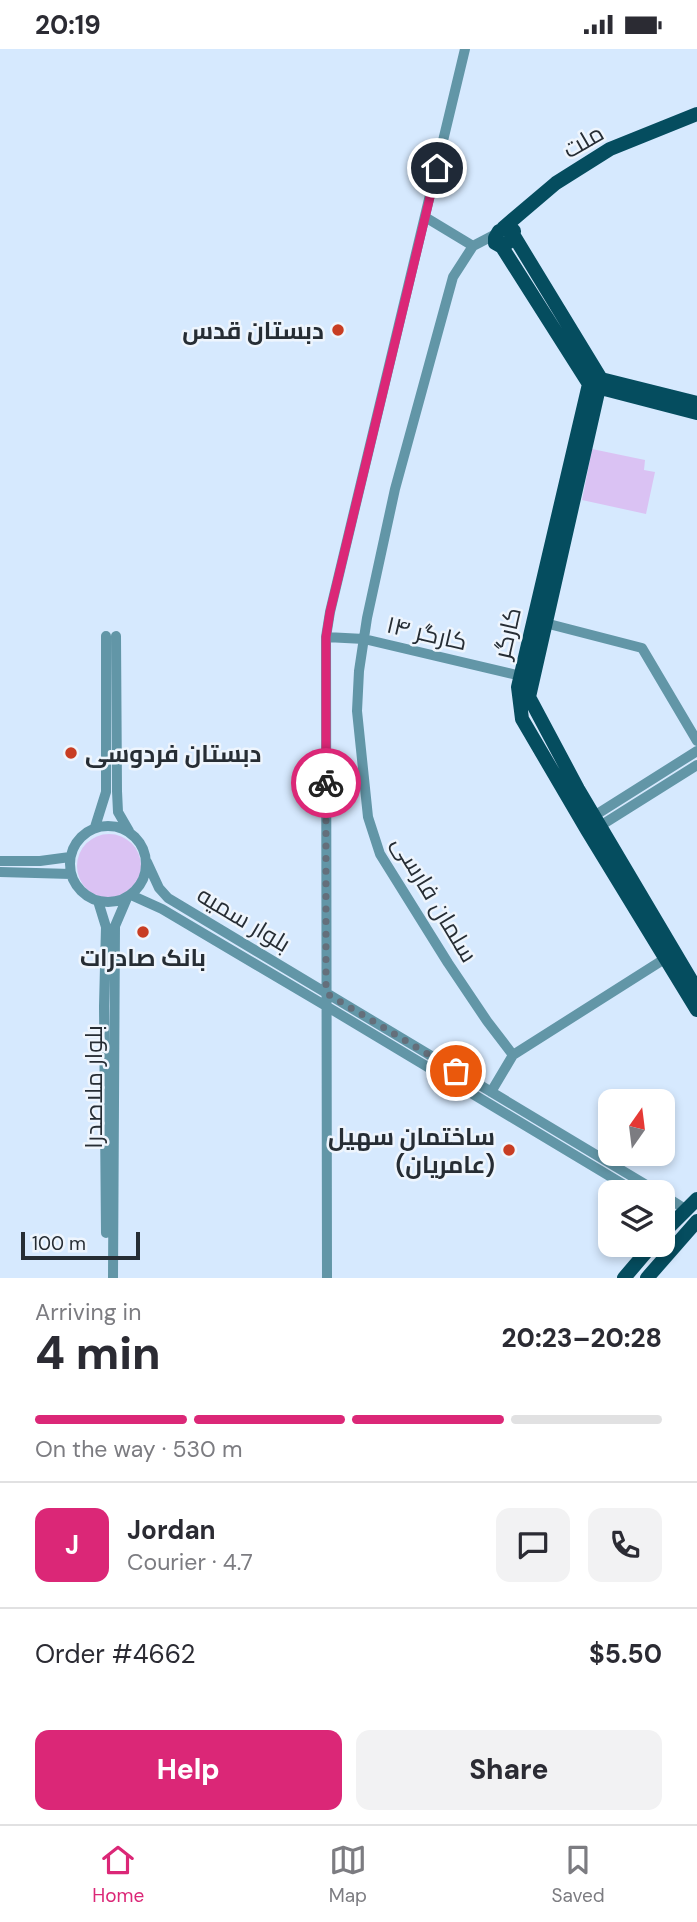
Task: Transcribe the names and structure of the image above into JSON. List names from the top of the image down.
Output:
{
  "streets": {
    "main road": ["ملت", "کارگر"],
    "street": [
      "کارگر ۱۴",
      "سلمان فارسی",
      "بلوار سمیه",
      "بلوار ملاصدرا"
    ]
  },
  "crossings": [
    ["کارگر ۱۴", "کارگر"],
    ["کارگر ۱۴", "سلمان فارسی"],
    ["بلوار سمیه", "بلوار ملاصدرا"]
  ],
  "places": [
    "دبستان قدس",
    "دبستان فردوسی",
    "بانک صادرات",
    "ساختمان سهیل (عامریان)"
  ],
  "scale_bar": "100 m",
  "north": "top",
  "page": {
    "status": "20:19",
    "scale": "100 m",
    "heading": ["4 min", "Arriving in", "20:23–20:28"],
    "panel": [
      "Jordan",
      "Courier · 4.7",
      "Order #4662",
      "$5.50"
    ],
    "bar": "On the way · 530 m",
    "round": "J",
    "buttons": ["Help", "Share"],
    "tabs": ["Home", "Map", "Saved"]
  }
}
